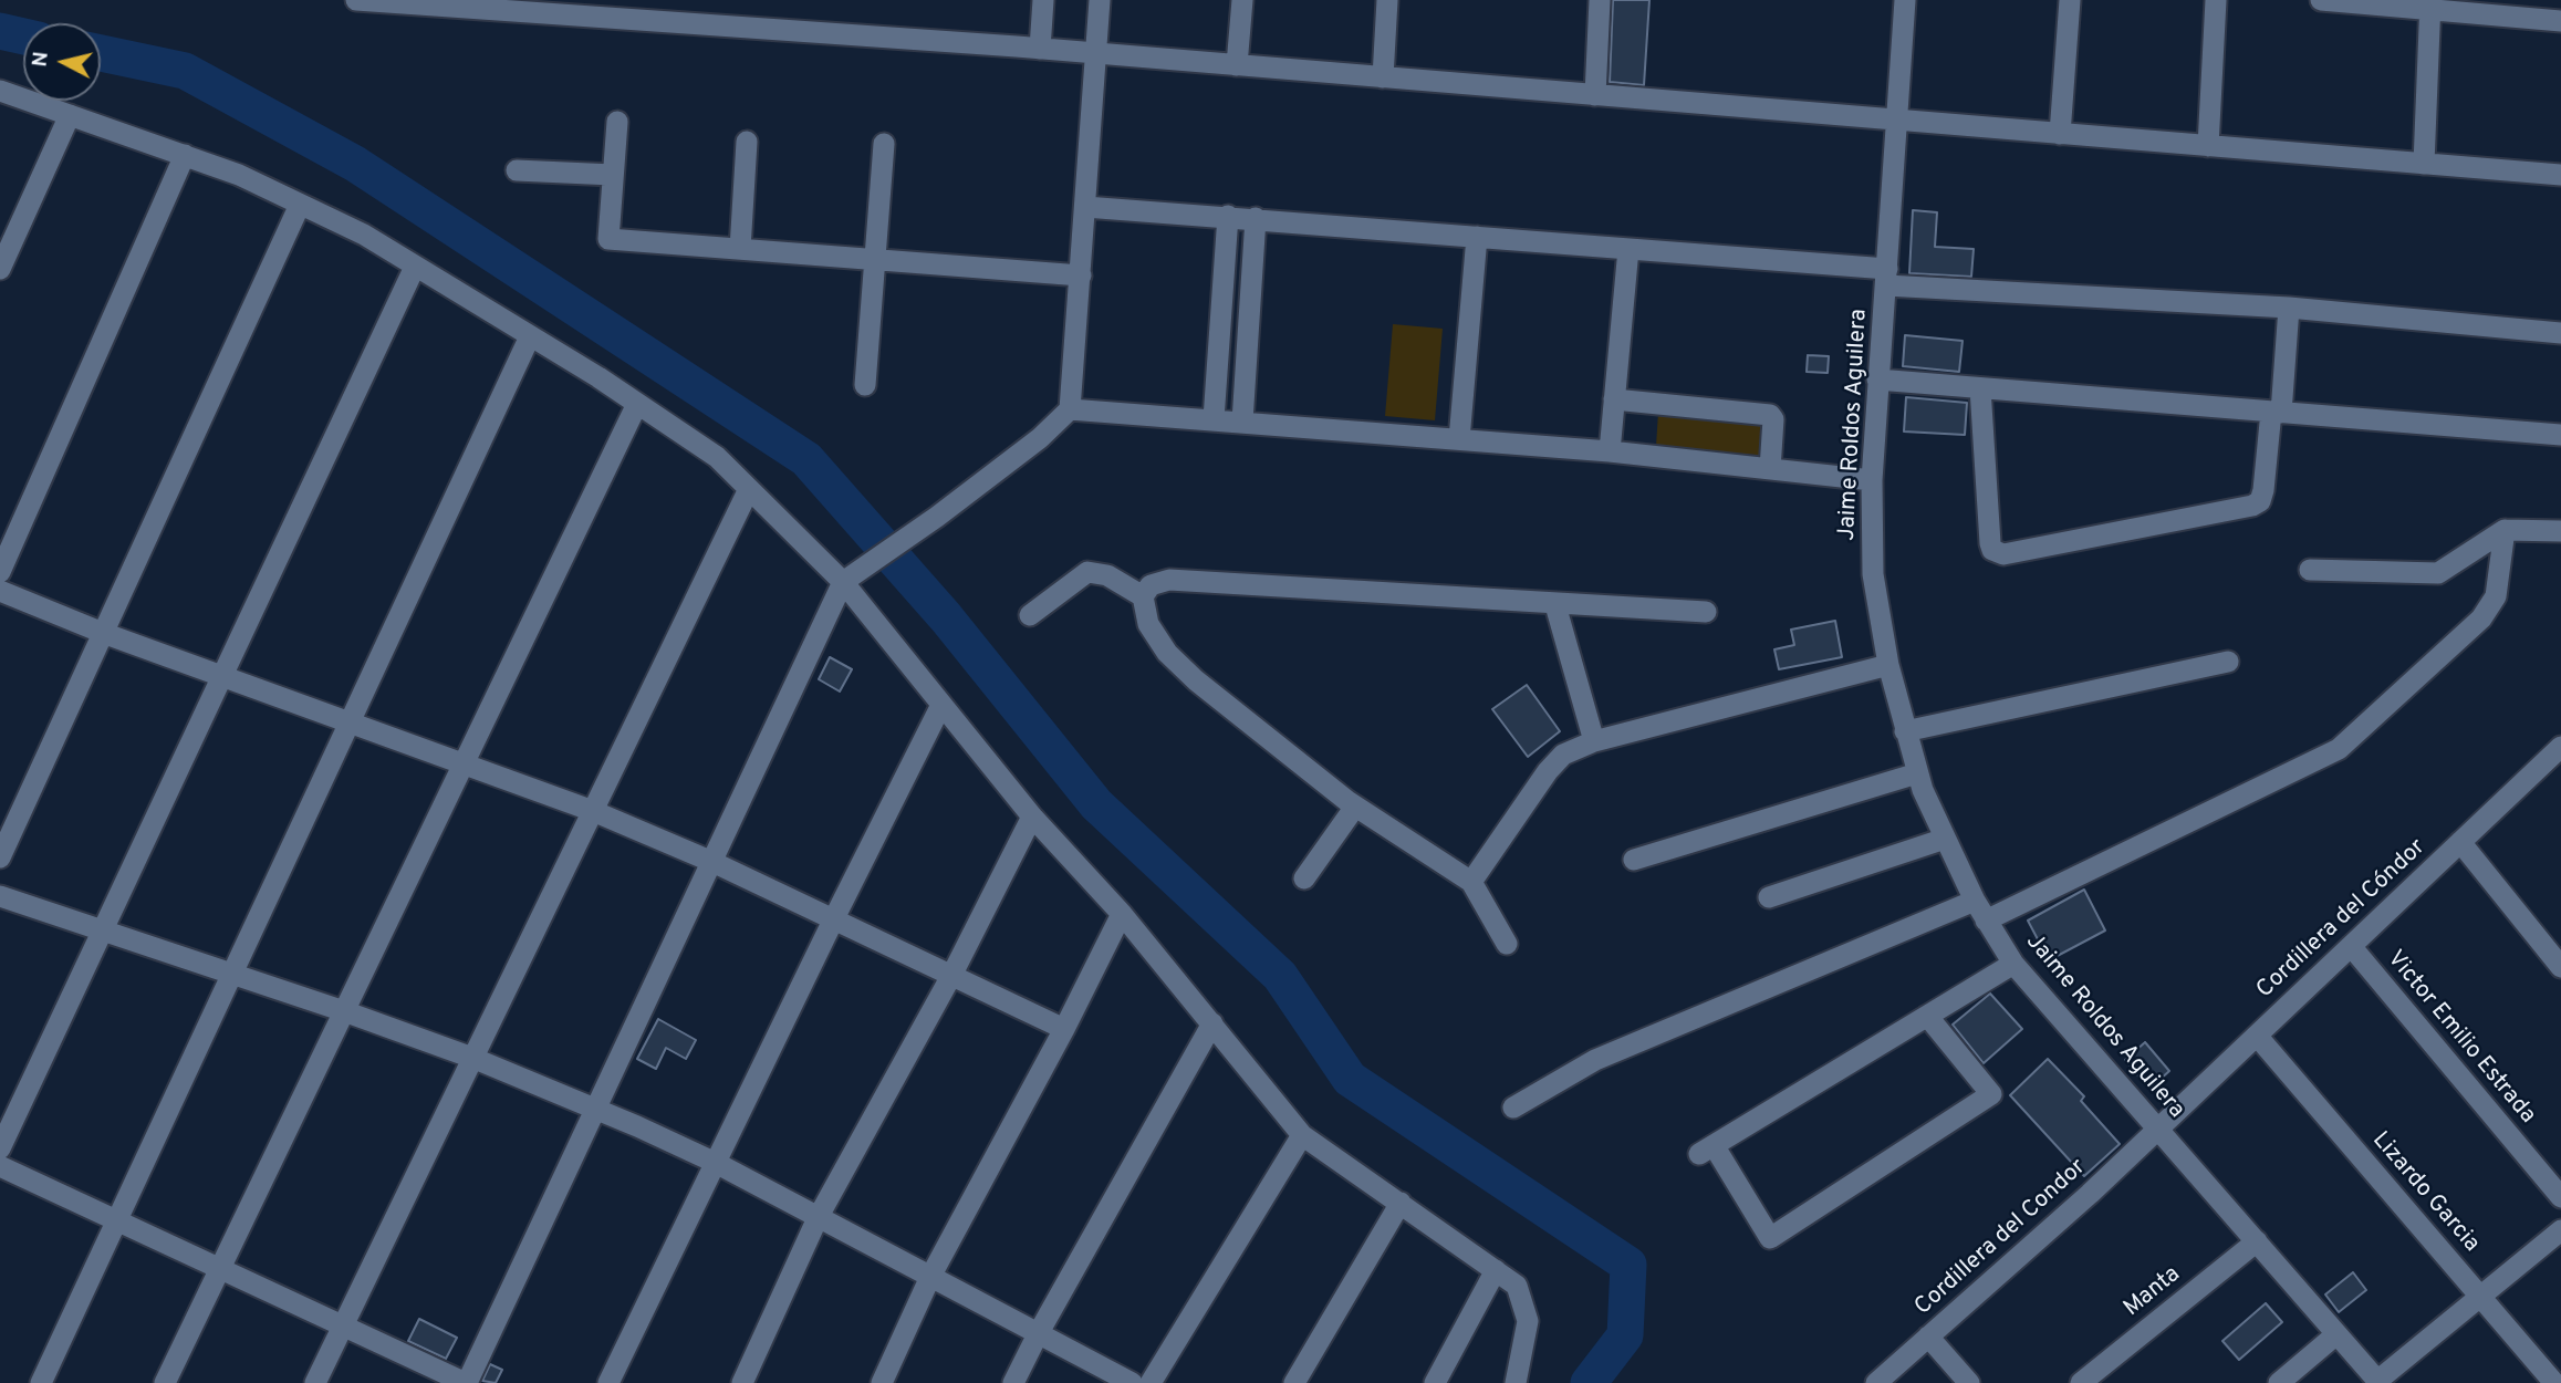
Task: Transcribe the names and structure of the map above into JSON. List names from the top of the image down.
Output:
{
  "streets": {
    "street": [
      "Jaime Roldos Aguilera",
      "Cordillera del Cóndor",
      "Victor Emilio Estrada",
      "Lizardo Garcia",
      "Cordillera del Condor",
      "Manta"
    ]
  },
  "crossings": [
    ["Jaime Roldos Aguilera", "Cordillera del Cóndor"],
    ["Jaime Roldos Aguilera", "Cordillera del Condor"],
    ["Jaime Roldos Aguilera", "Manta"],
    ["Cordillera del Cóndor", "Victor Emilio Estrada"],
    ["Cordillera del Cóndor", "Lizardo Garcia"],
    ["Cordillera del Cóndor", "Cordillera del Condor"]
  ],
  "north": "left"
}
